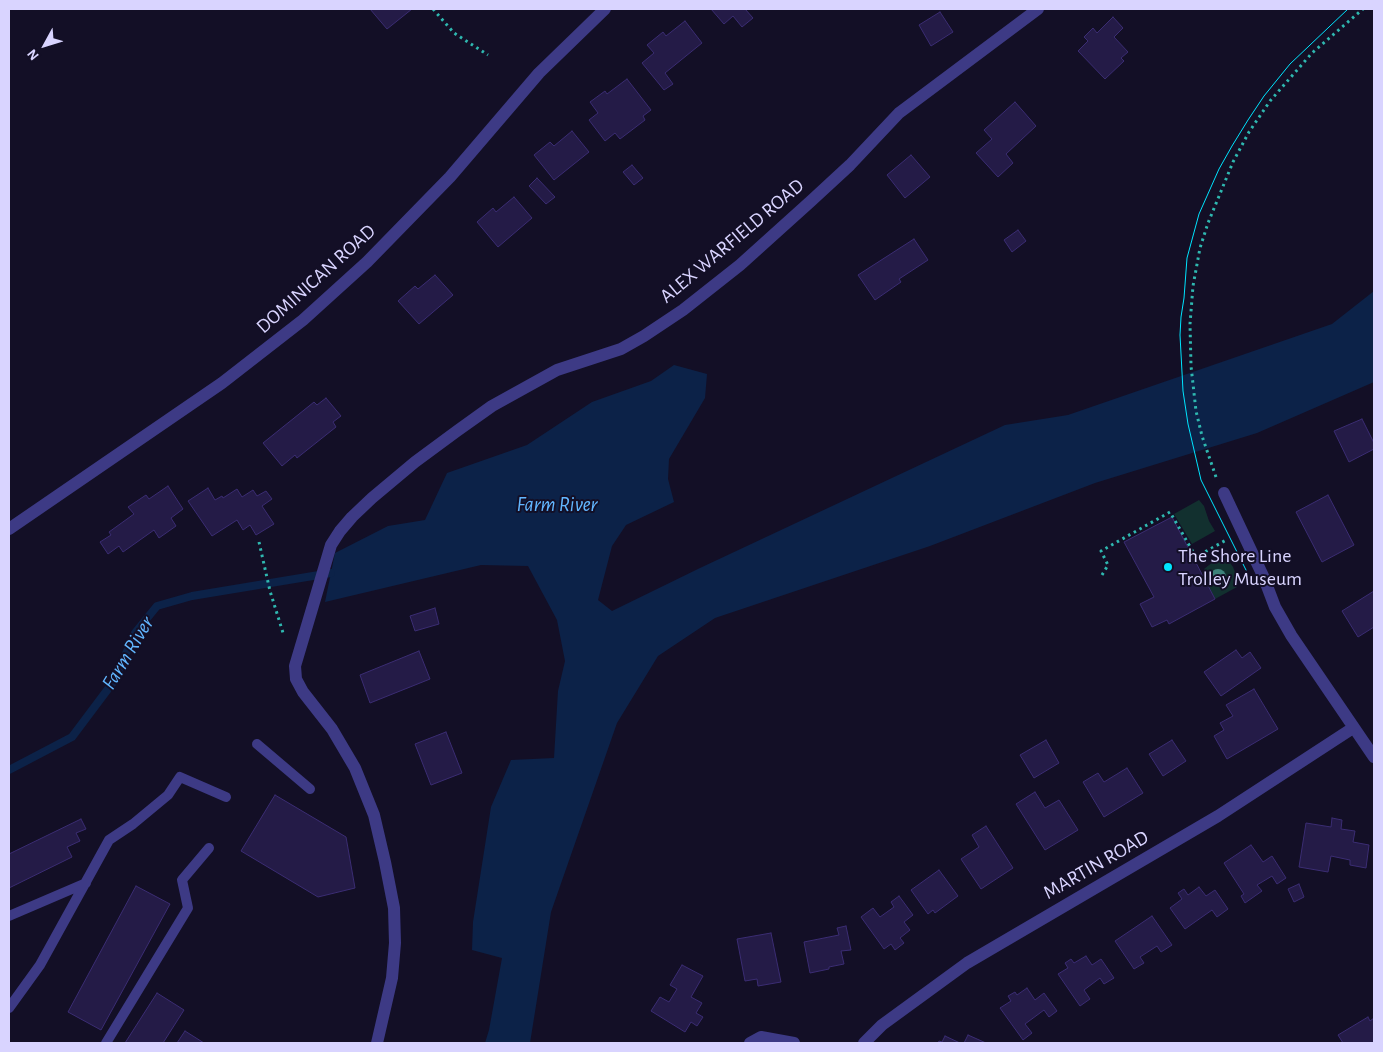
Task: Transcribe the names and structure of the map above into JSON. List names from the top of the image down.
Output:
{
  "streets": {
    "street": ["ALEX WARFIELD ROAD", "DOMINICAN ROAD", "MARTIN ROAD"]
  },
  "water": ["Farm River"],
  "places": ["The Shore Line Trolley Museum"],
  "north": "bottom left"
}
